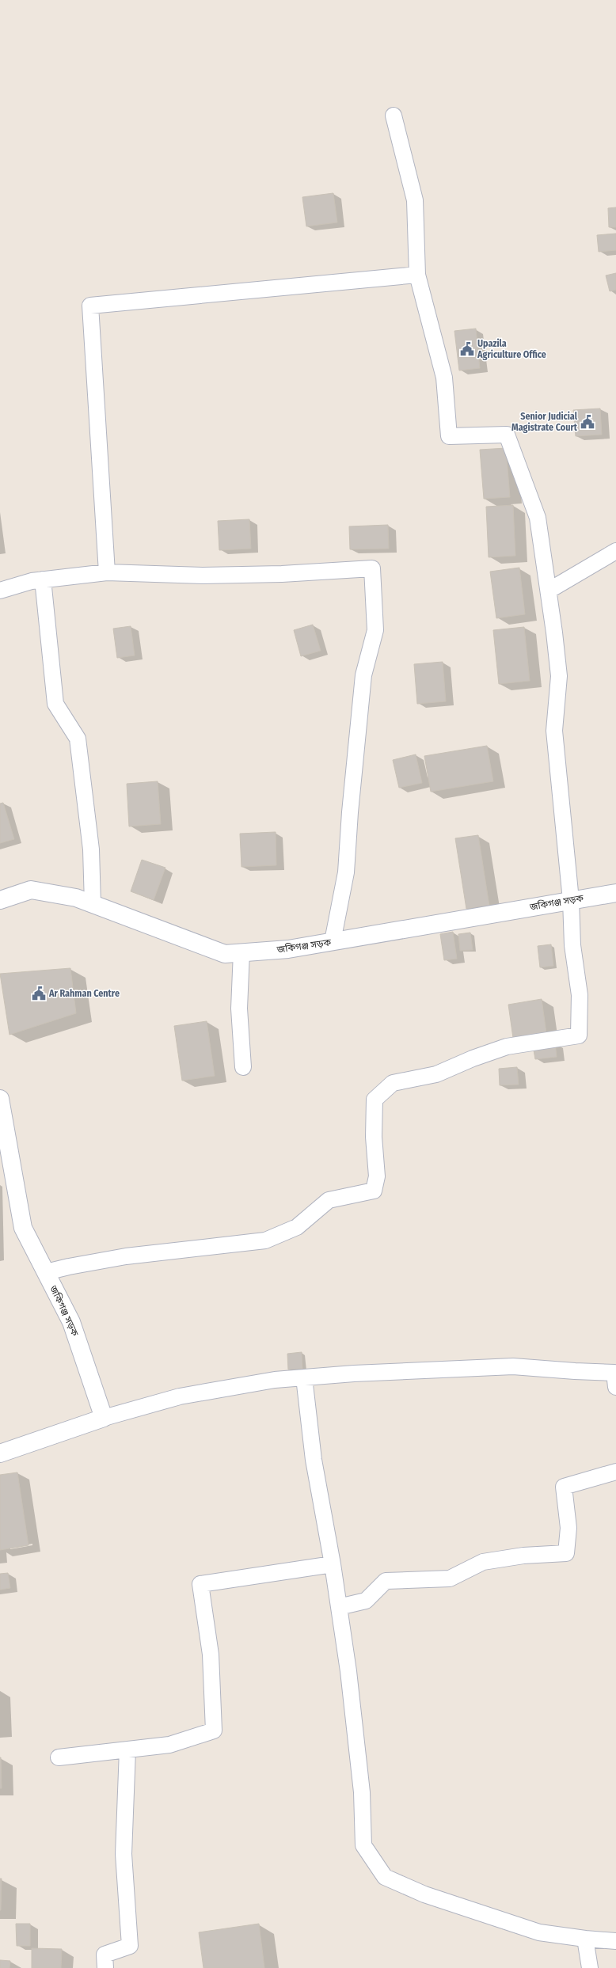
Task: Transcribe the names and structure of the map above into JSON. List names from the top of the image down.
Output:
{
  "streets": {
    "main road": ["জকিগঞ্জ সড়ক"]
  },
  "places": {
    "public building": ["Upazila Agriculture Office", "Senior Judicial Magistrate Court", "Ar Rahman Centre"]
  }
}
